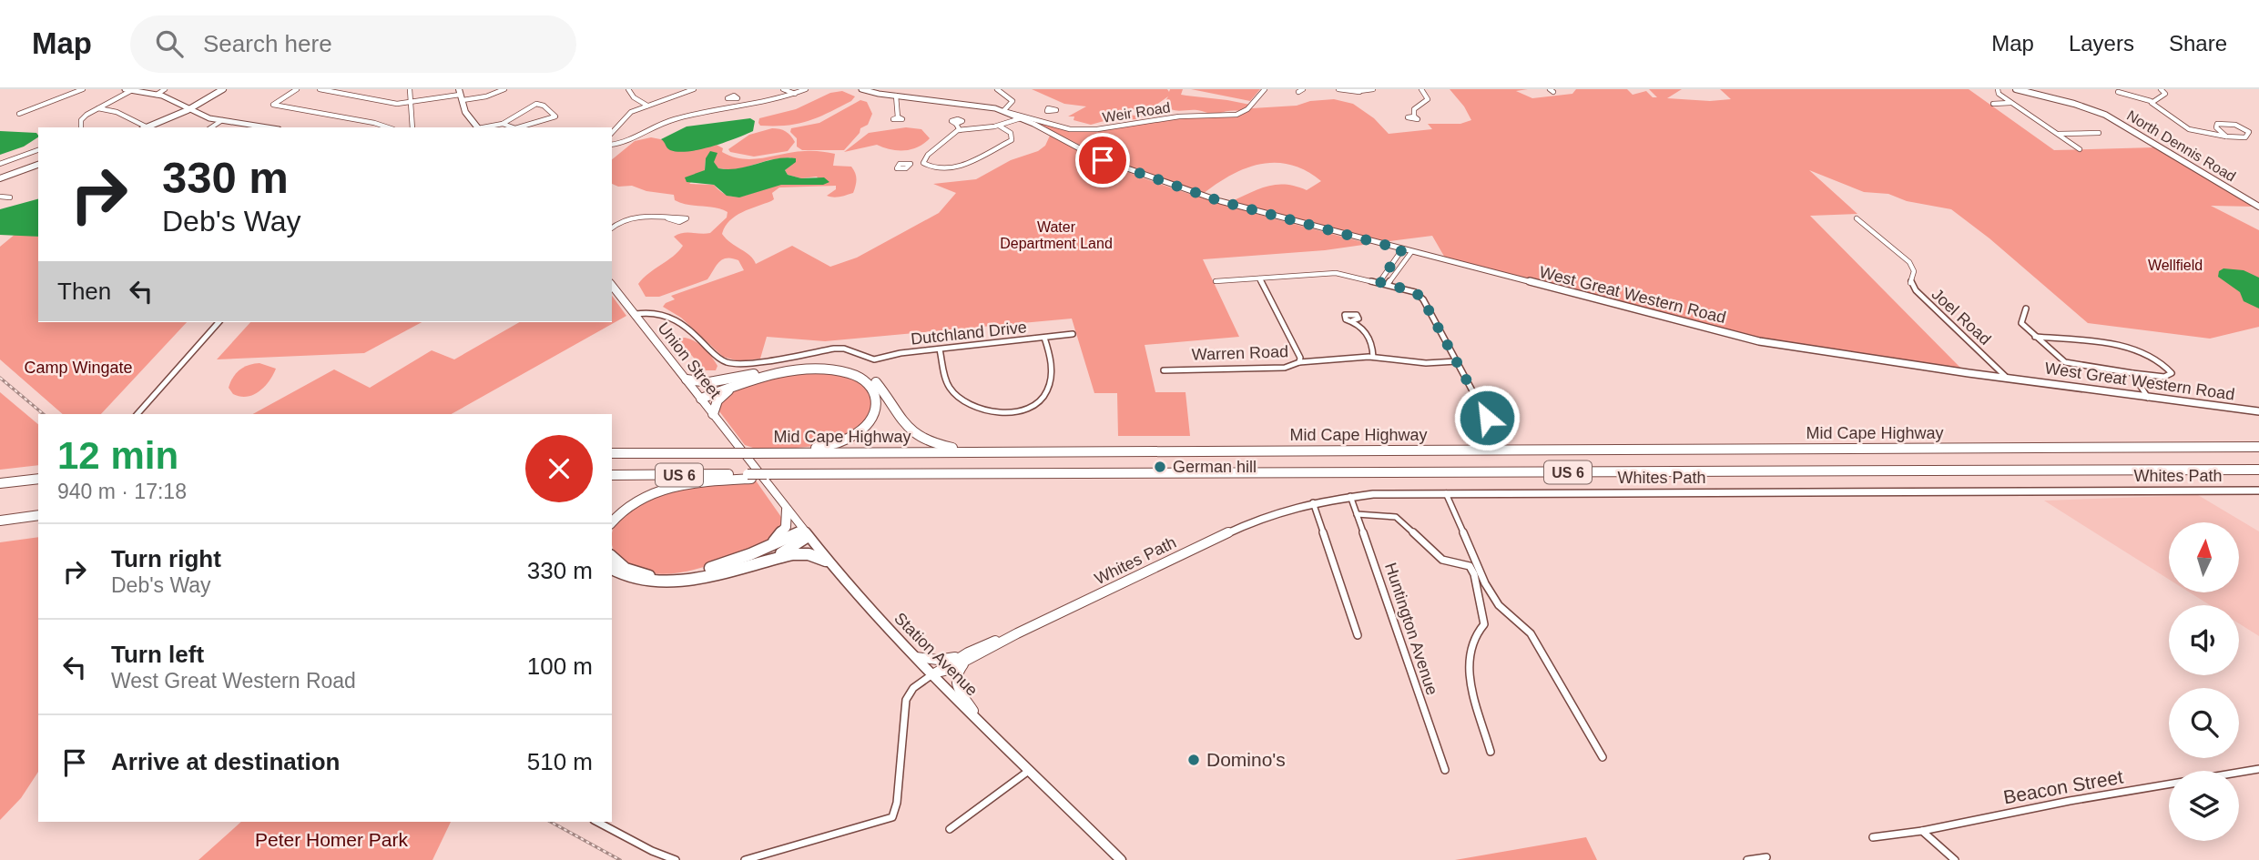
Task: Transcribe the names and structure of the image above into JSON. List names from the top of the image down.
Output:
{
  "streets": {
    "highway": ["Mid Cape Highway", "US 6"],
    "main road": ["North Dennis Road", "Union Street", "Station Avenue"],
    "street": [
      "Weir Road",
      "West Great Western Road",
      "Joel Road",
      "Dutchland Drive",
      "Warren Road",
      "Whites Path",
      "Huntington Avenue",
      "Beacon Street"
    ]
  },
  "crossings": [
    ["Weir Road", "West Great Western Road"],
    ["West Great Western Road", "Joel Road"],
    ["Dutchland Drive", "Union Street"],
    ["Union Street", "Mid Cape Highway"],
    ["Union Street", "Station Avenue"],
    ["Mid Cape Highway", "Station Avenue"],
    ["Whites Path", "Huntington Avenue"],
    ["Whites Path", "Station Avenue"]
  ],
  "parks": [
    "Water Department Land",
    "Wellfield",
    "Camp Wingate",
    "Peter Homer Park"
  ],
  "places": ["German hill", "Domino's"],
  "north": "top",
  "page": {
    "header": "Map",
    "search": "Search here",
    "nav": ["Map", "Layers", "Share"],
    "turn": ["330 m", "Deb's Way"],
    "then": "Then",
    "heading": ["12 min", "940 m · 17:18"],
    "list": [
      {
        "name": "Turn right",
        "note": "Deb's Way",
        "value": "330 m"
      },
      {
        "name": "Turn left",
        "note": "West Great Western Road",
        "value": "100 m"
      },
      {
        "name": "Arrive at destination",
        "value": "510 m"
      }
    ]
  }
}
